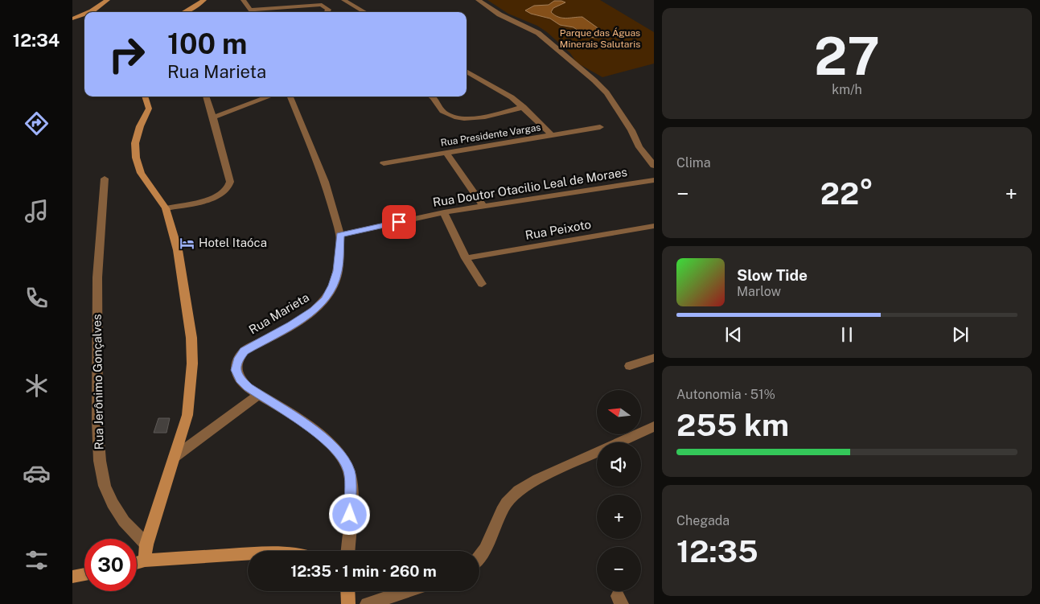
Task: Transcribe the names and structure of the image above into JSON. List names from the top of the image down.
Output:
{
  "streets": {
    "street": [
      "Rua Presidente Vargas",
      "Rua Doutor Otacilio Leal de Moraes",
      "Rua Peixoto",
      "Rua Marieta",
      "Rua Jerônimo Gonçalves"
    ]
  },
  "crossings": [
    ["Rua Doutor Otacilio Leal de Moraes", "Rua Marieta"]
  ],
  "parks": ["Parque das Águas Minerais Salutaris"],
  "places": {
    "hotel": ["Hotel Itaóca"]
  },
  "north": "left",
  "page": {
    "tabs": "12:34",
    "tile": [
      ["27", "km/h"],
      "Clima",
      ["Autonomia · 51%", "255 km"],
      ["Chegada", "12:35"]
    ],
    "turn": ["100 m", "Rua Marieta"],
    "heat": ["−", "22°", "+"],
    "song": ["Slow Tide", "Marlow"],
    "map_buttons": ["+", "−"],
    "limit": "30",
    "trip": "12:35 · 1 min · 260 m"
  }
}
